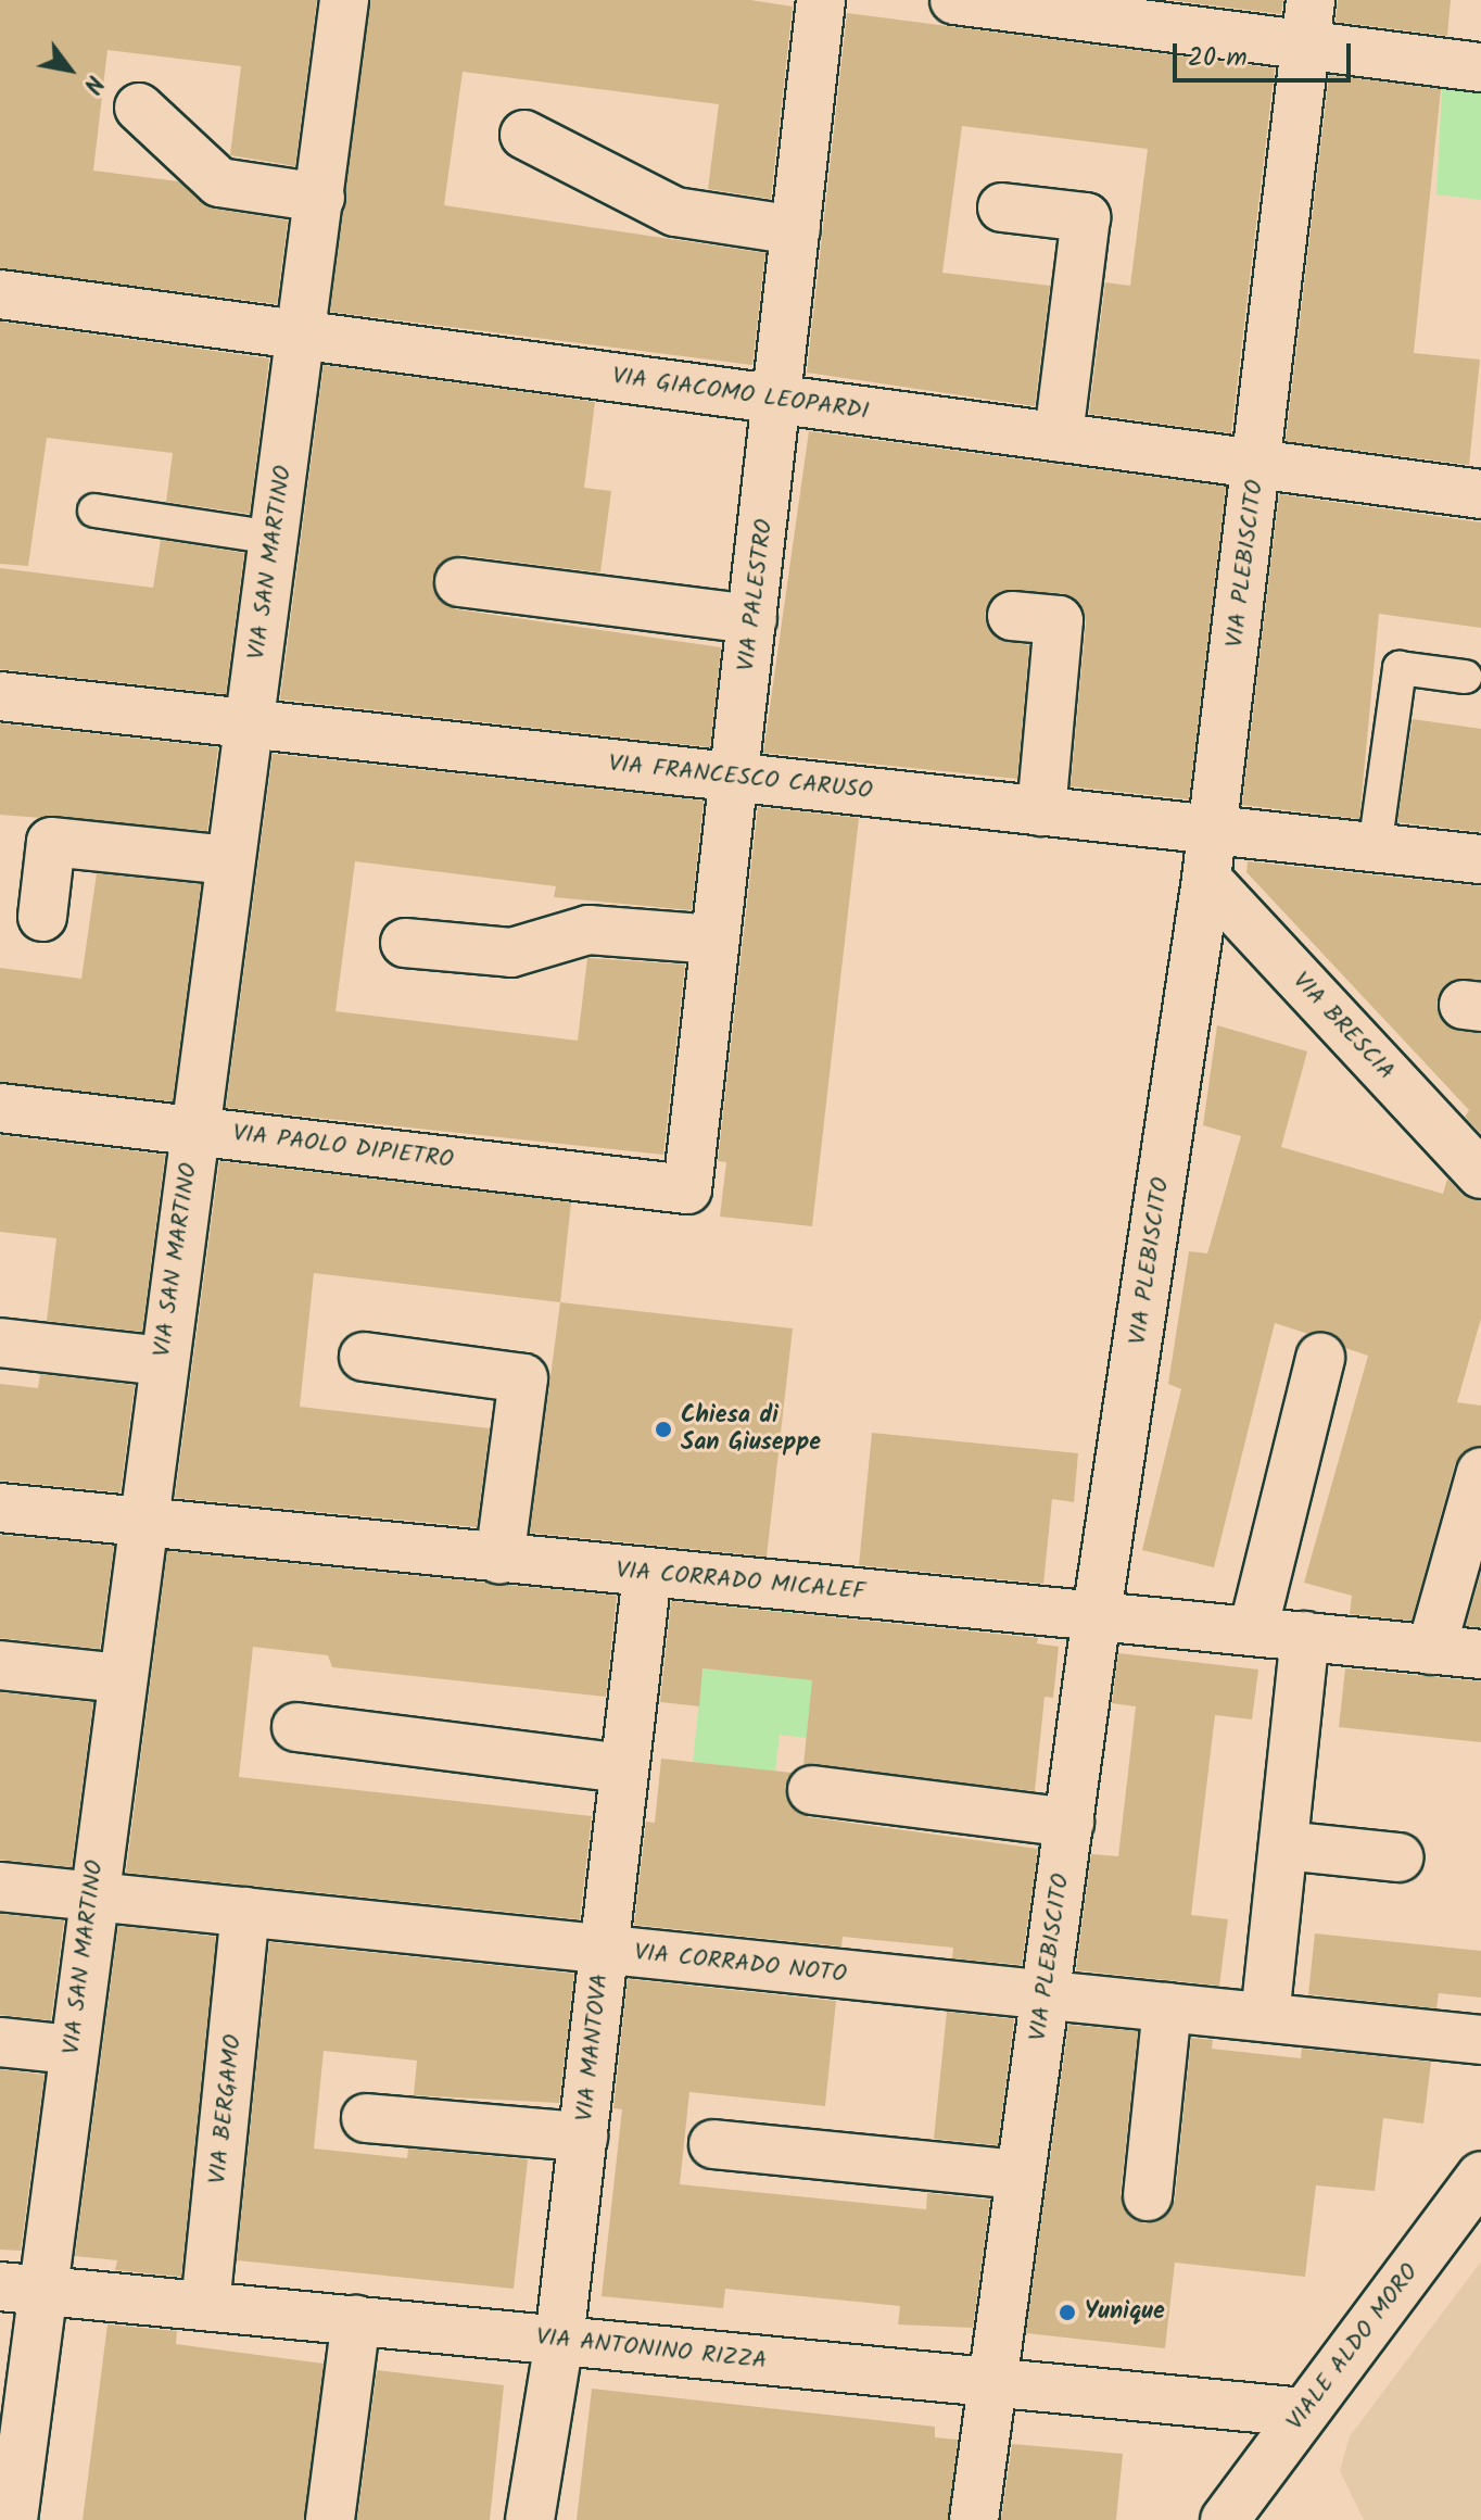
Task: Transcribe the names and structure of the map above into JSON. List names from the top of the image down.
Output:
{
  "streets": {
    "street": [
      "VIA GIACOMO LEOPARDI",
      "VIA SAN MARTINO",
      "VIA PLEBISCITO",
      "VIA PALESTRO",
      "VIA FRANCESCO CARUSO",
      "VIA BRESCIA",
      "VIA PAOLO DIPIETRO",
      "VIA CORRADO MICALEF",
      "VIA CORRADO NOTO",
      "VIA MANTOVA",
      "VIA BERGAMO",
      "VIALE ALDO MORO",
      "VIA ANTONINO RIZZA"
    ]
  },
  "crossings": [
    ["VIA GIACOMO LEOPARDI", "VIA SAN MARTINO"],
    ["VIA GIACOMO LEOPARDI", "VIA PLEBISCITO"],
    ["VIA GIACOMO LEOPARDI", "VIA PALESTRO"],
    ["VIA SAN MARTINO", "VIA FRANCESCO CARUSO"],
    ["VIA SAN MARTINO", "VIA PAOLO DIPIETRO"],
    ["VIA SAN MARTINO", "VIA CORRADO MICALEF"],
    ["VIA SAN MARTINO", "VIA CORRADO NOTO"],
    ["VIA SAN MARTINO", "VIA ANTONINO RIZZA"],
    ["VIA PLEBISCITO", "VIA FRANCESCO CARUSO"],
    ["VIA PLEBISCITO", "VIA BRESCIA"],
    ["VIA PLEBISCITO", "VIA CORRADO MICALEF"],
    ["VIA PLEBISCITO", "VIA CORRADO NOTO"],
    ["VIA PLEBISCITO", "VIA ANTONINO RIZZA"],
    ["VIA PALESTRO", "VIA FRANCESCO CARUSO"],
    ["VIA PALESTRO", "VIA PAOLO DIPIETRO"],
    ["VIA CORRADO MICALEF", "VIA MANTOVA"],
    ["VIA CORRADO NOTO", "VIA MANTOVA"],
    ["VIA CORRADO NOTO", "VIA BERGAMO"],
    ["VIA MANTOVA", "VIA ANTONINO RIZZA"],
    ["VIA BERGAMO", "VIA ANTONINO RIZZA"],
    ["VIALE ALDO MORO", "VIA ANTONINO RIZZA"]
  ],
  "places": ["Chiesa di San Giuseppe", "Yunique"],
  "scale_bar": "20 m",
  "north": "bottom right"
}
